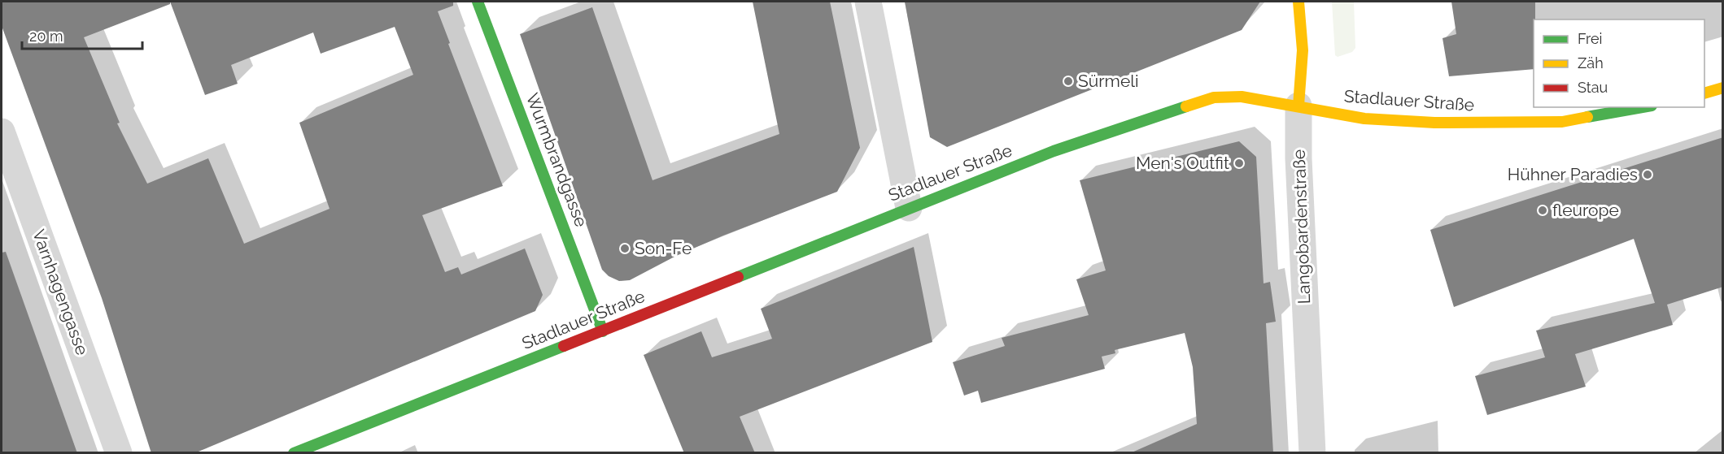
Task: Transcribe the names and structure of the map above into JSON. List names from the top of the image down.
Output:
{
  "streets": {
    "street": [
      "Stadlauer Straße",
      "Wurmbrandgasse",
      "Langobardenstraße",
      "Varnhagengasse"
    ]
  },
  "crossings": [
    ["Stadlauer Straße", "Wurmbrandgasse"],
    ["Stadlauer Straße", "Langobardenstraße"]
  ],
  "places": [
    "Sürmeli",
    "Men's Outfit",
    "Hühner Paradies",
    "fleurope",
    "Son-Fe"
  ],
  "legend": ["Frei", "Zäh", "Stau"],
  "scale_bar": "20 m"
}
